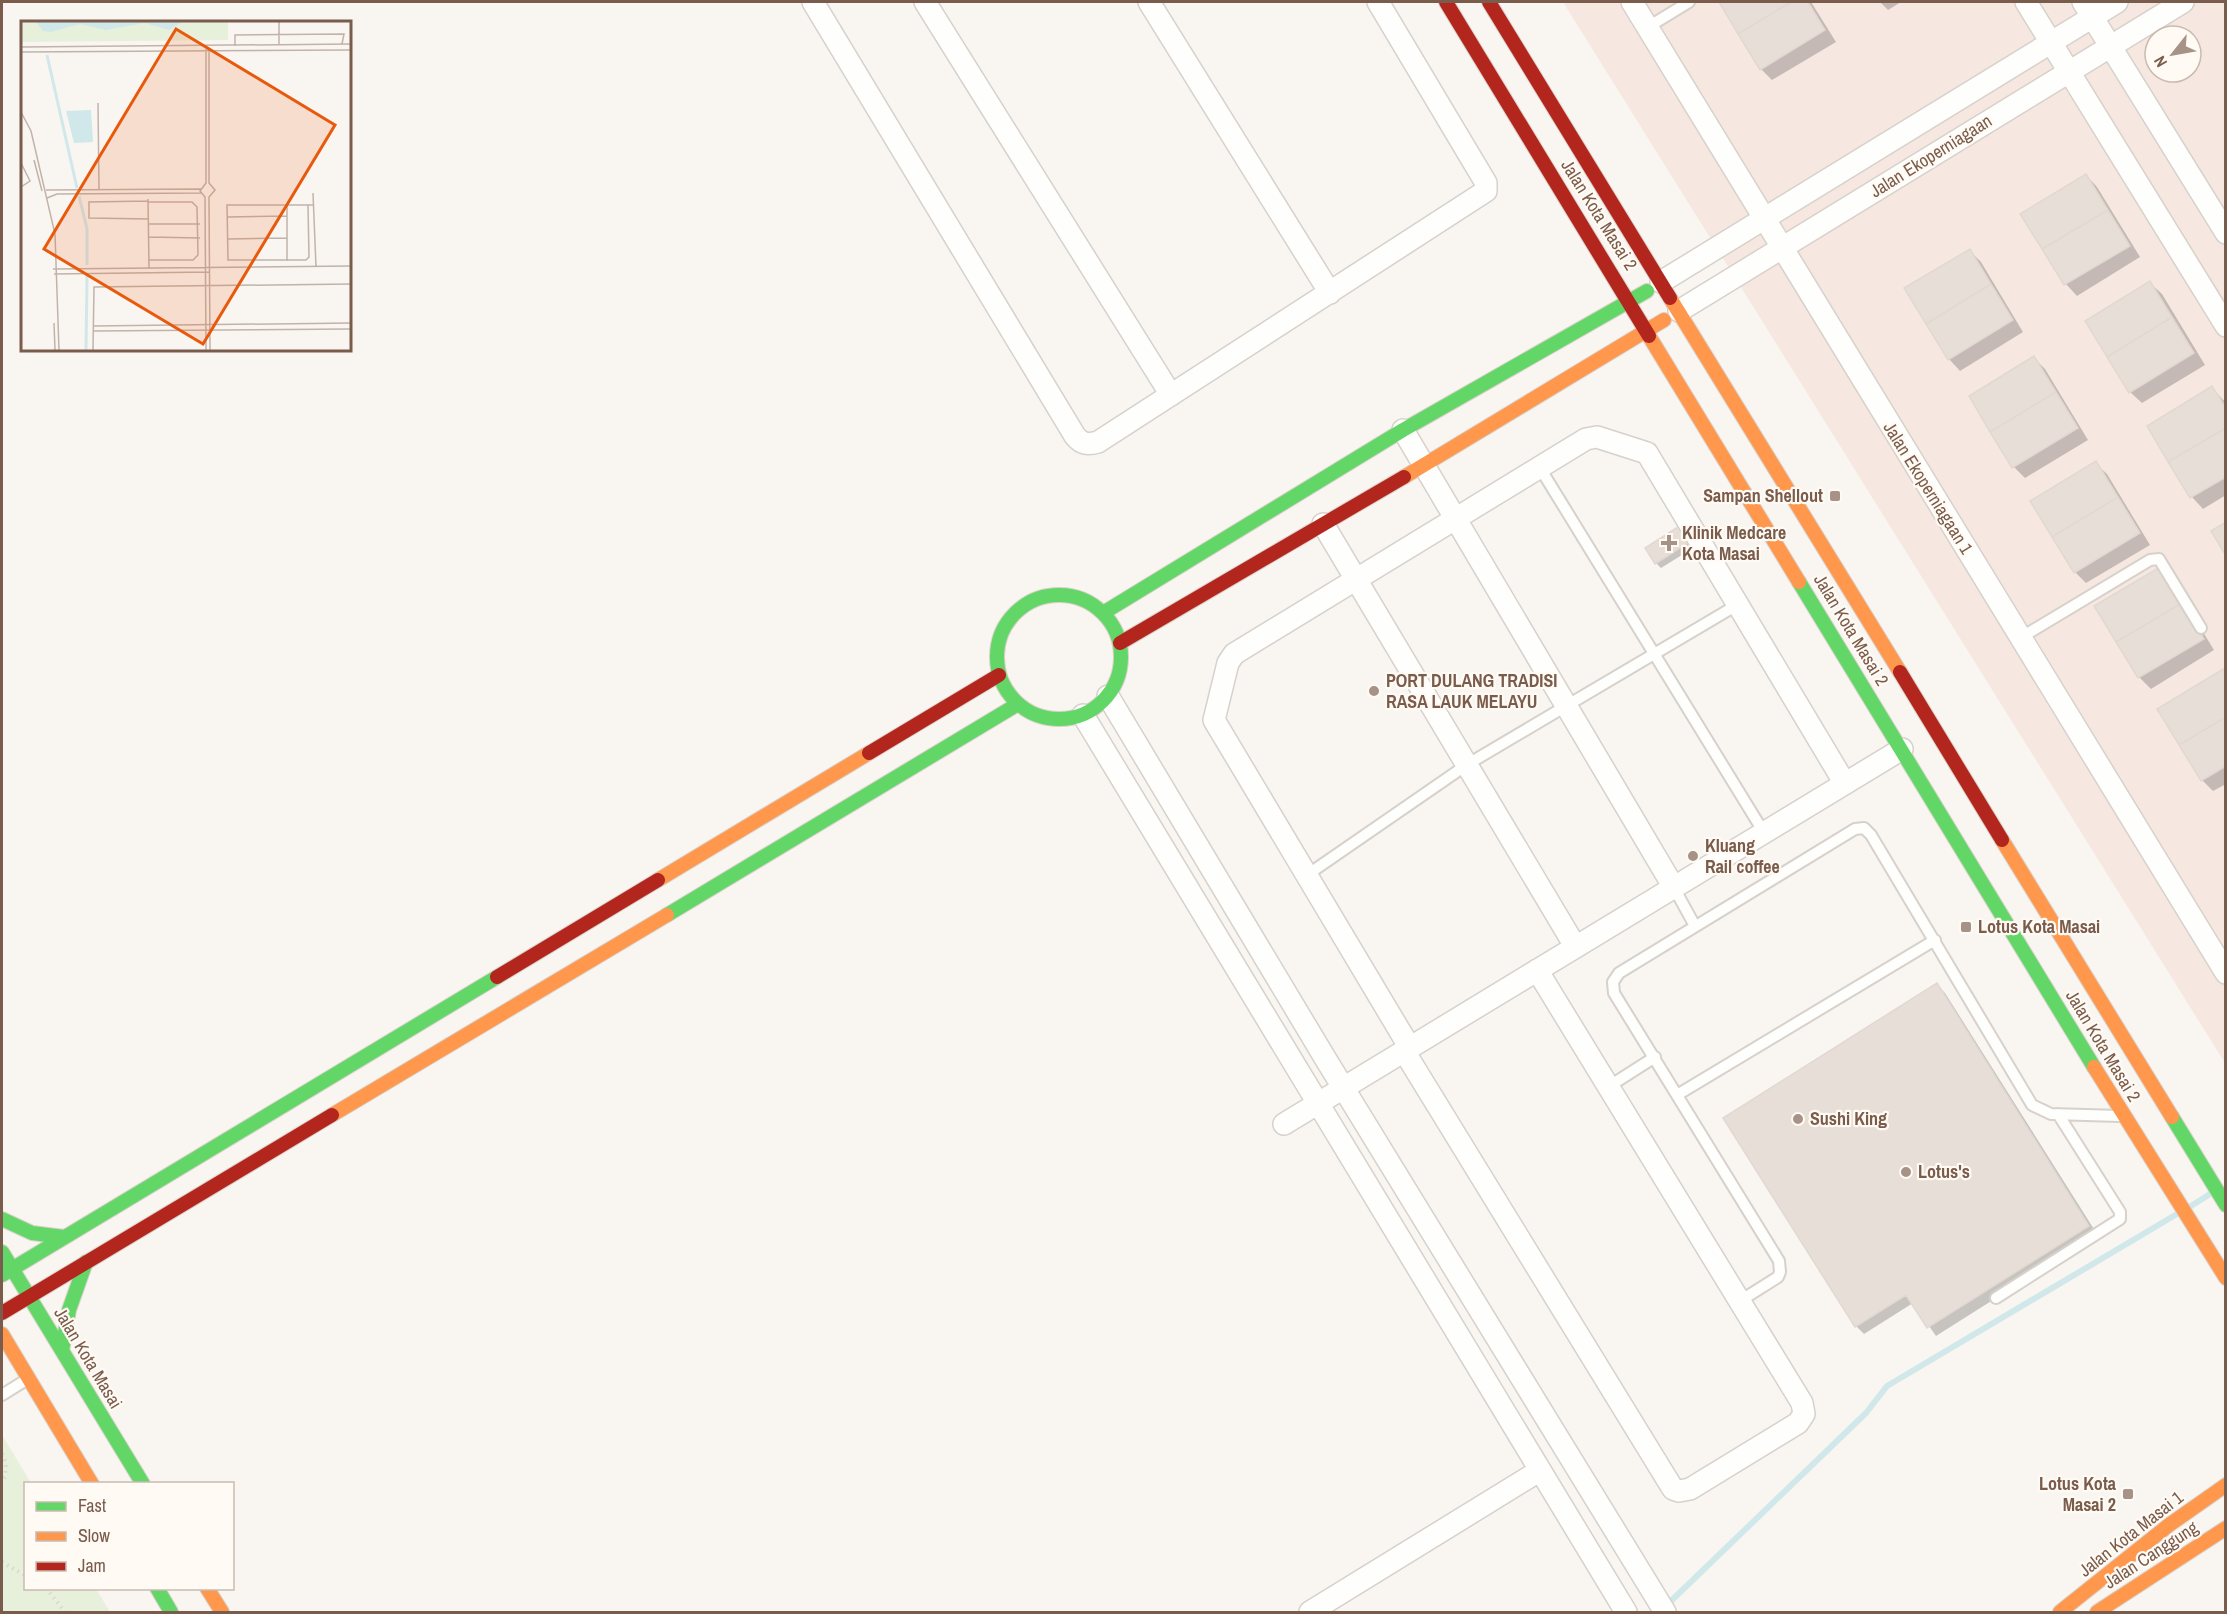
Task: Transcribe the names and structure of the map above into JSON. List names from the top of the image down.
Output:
{
  "streets": {
    "street": [
      "Jalan Ekoperniagaan",
      "Jalan Kota Masai 2",
      "Jalan Ekoperniagaan 1",
      "Jalan Kota Masai",
      "Jalan Kota Masai 1",
      "Jalan Canggung"
    ]
  },
  "crossings": [
    ["Jalan Ekoperniagaan", "Jalan Kota Masai 2"],
    ["Jalan Ekoperniagaan", "Jalan Ekoperniagaan 1"]
  ],
  "places": {
    "transit": ["Sampan Shellout", "Lotus Kota Masai", "Lotus Kota Masai 2"],
    "health": ["Klinik Medcare Kota Masai"],
    "other": [
      "PORT DULANG TRADISI RASA LAUK MELAYU",
      "Kluang Rail coffee",
      "Sushi King",
      "Lotus's"
    ]
  },
  "legend": ["Fast", "Slow", "Jam"],
  "north": "bottom left"
}
